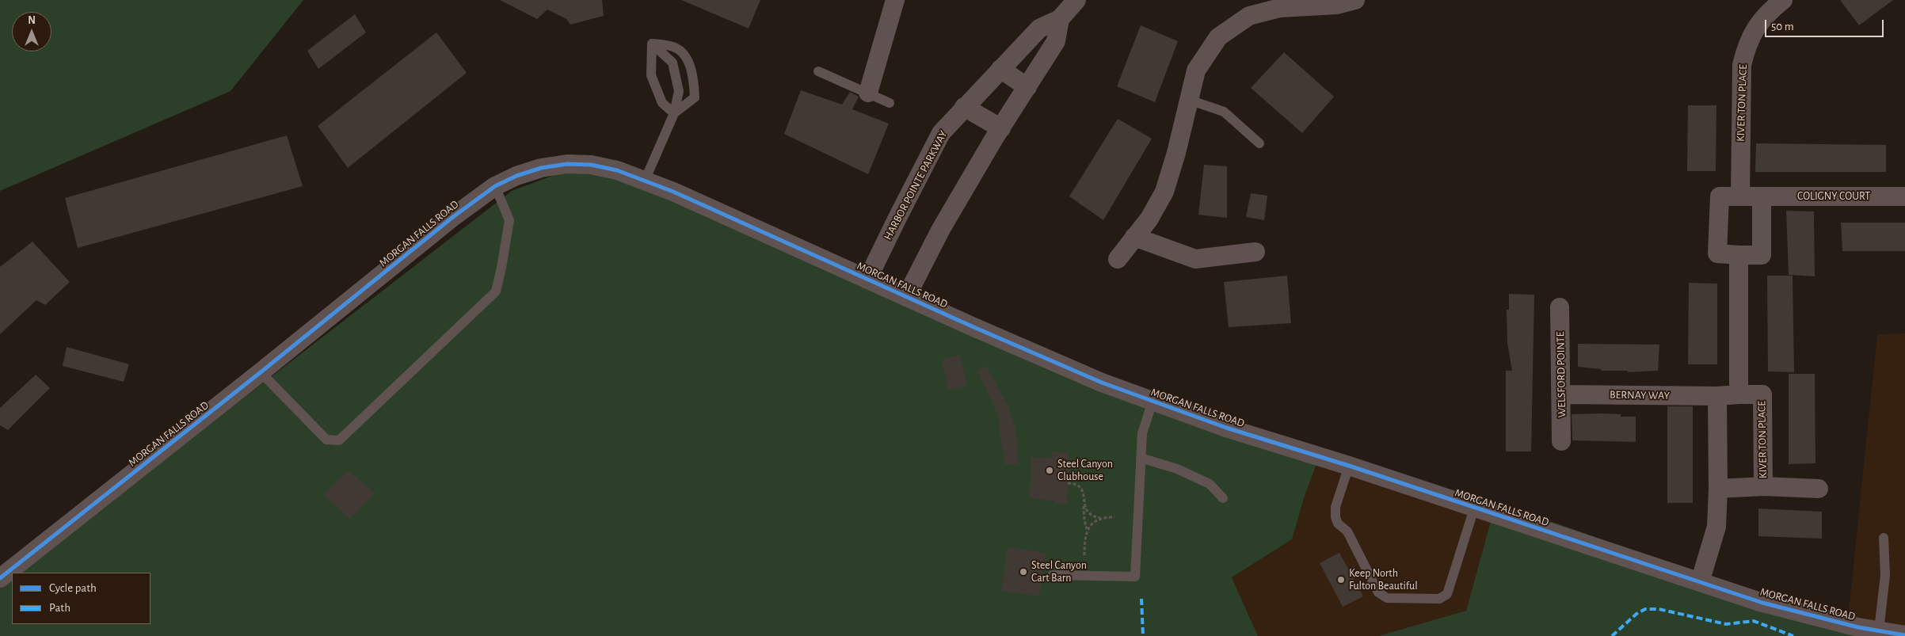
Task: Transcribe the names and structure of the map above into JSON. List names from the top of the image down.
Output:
{
  "streets": {
    "street": [
      "KIVER TON PLACE",
      "HARBOR POINTE PARKWAY",
      "COLIGNY COURT",
      "MORGAN FALLS ROAD",
      "WELSFORD POINTE",
      "BERNAY WAY"
    ]
  },
  "crossings": [
    ["KIVER TON PLACE", "BERNAY WAY"],
    ["HARBOR POINTE PARKWAY", "MORGAN FALLS ROAD"],
    ["WELSFORD POINTE", "BERNAY WAY"]
  ],
  "places": ["Steel Canyon Clubhouse", "Steel Canyon Cart Barn", "Keep North Fulton Beautiful"],
  "legend": ["Cycle path", "Path"],
  "scale_bar": "50 m",
  "north": "top"
}
